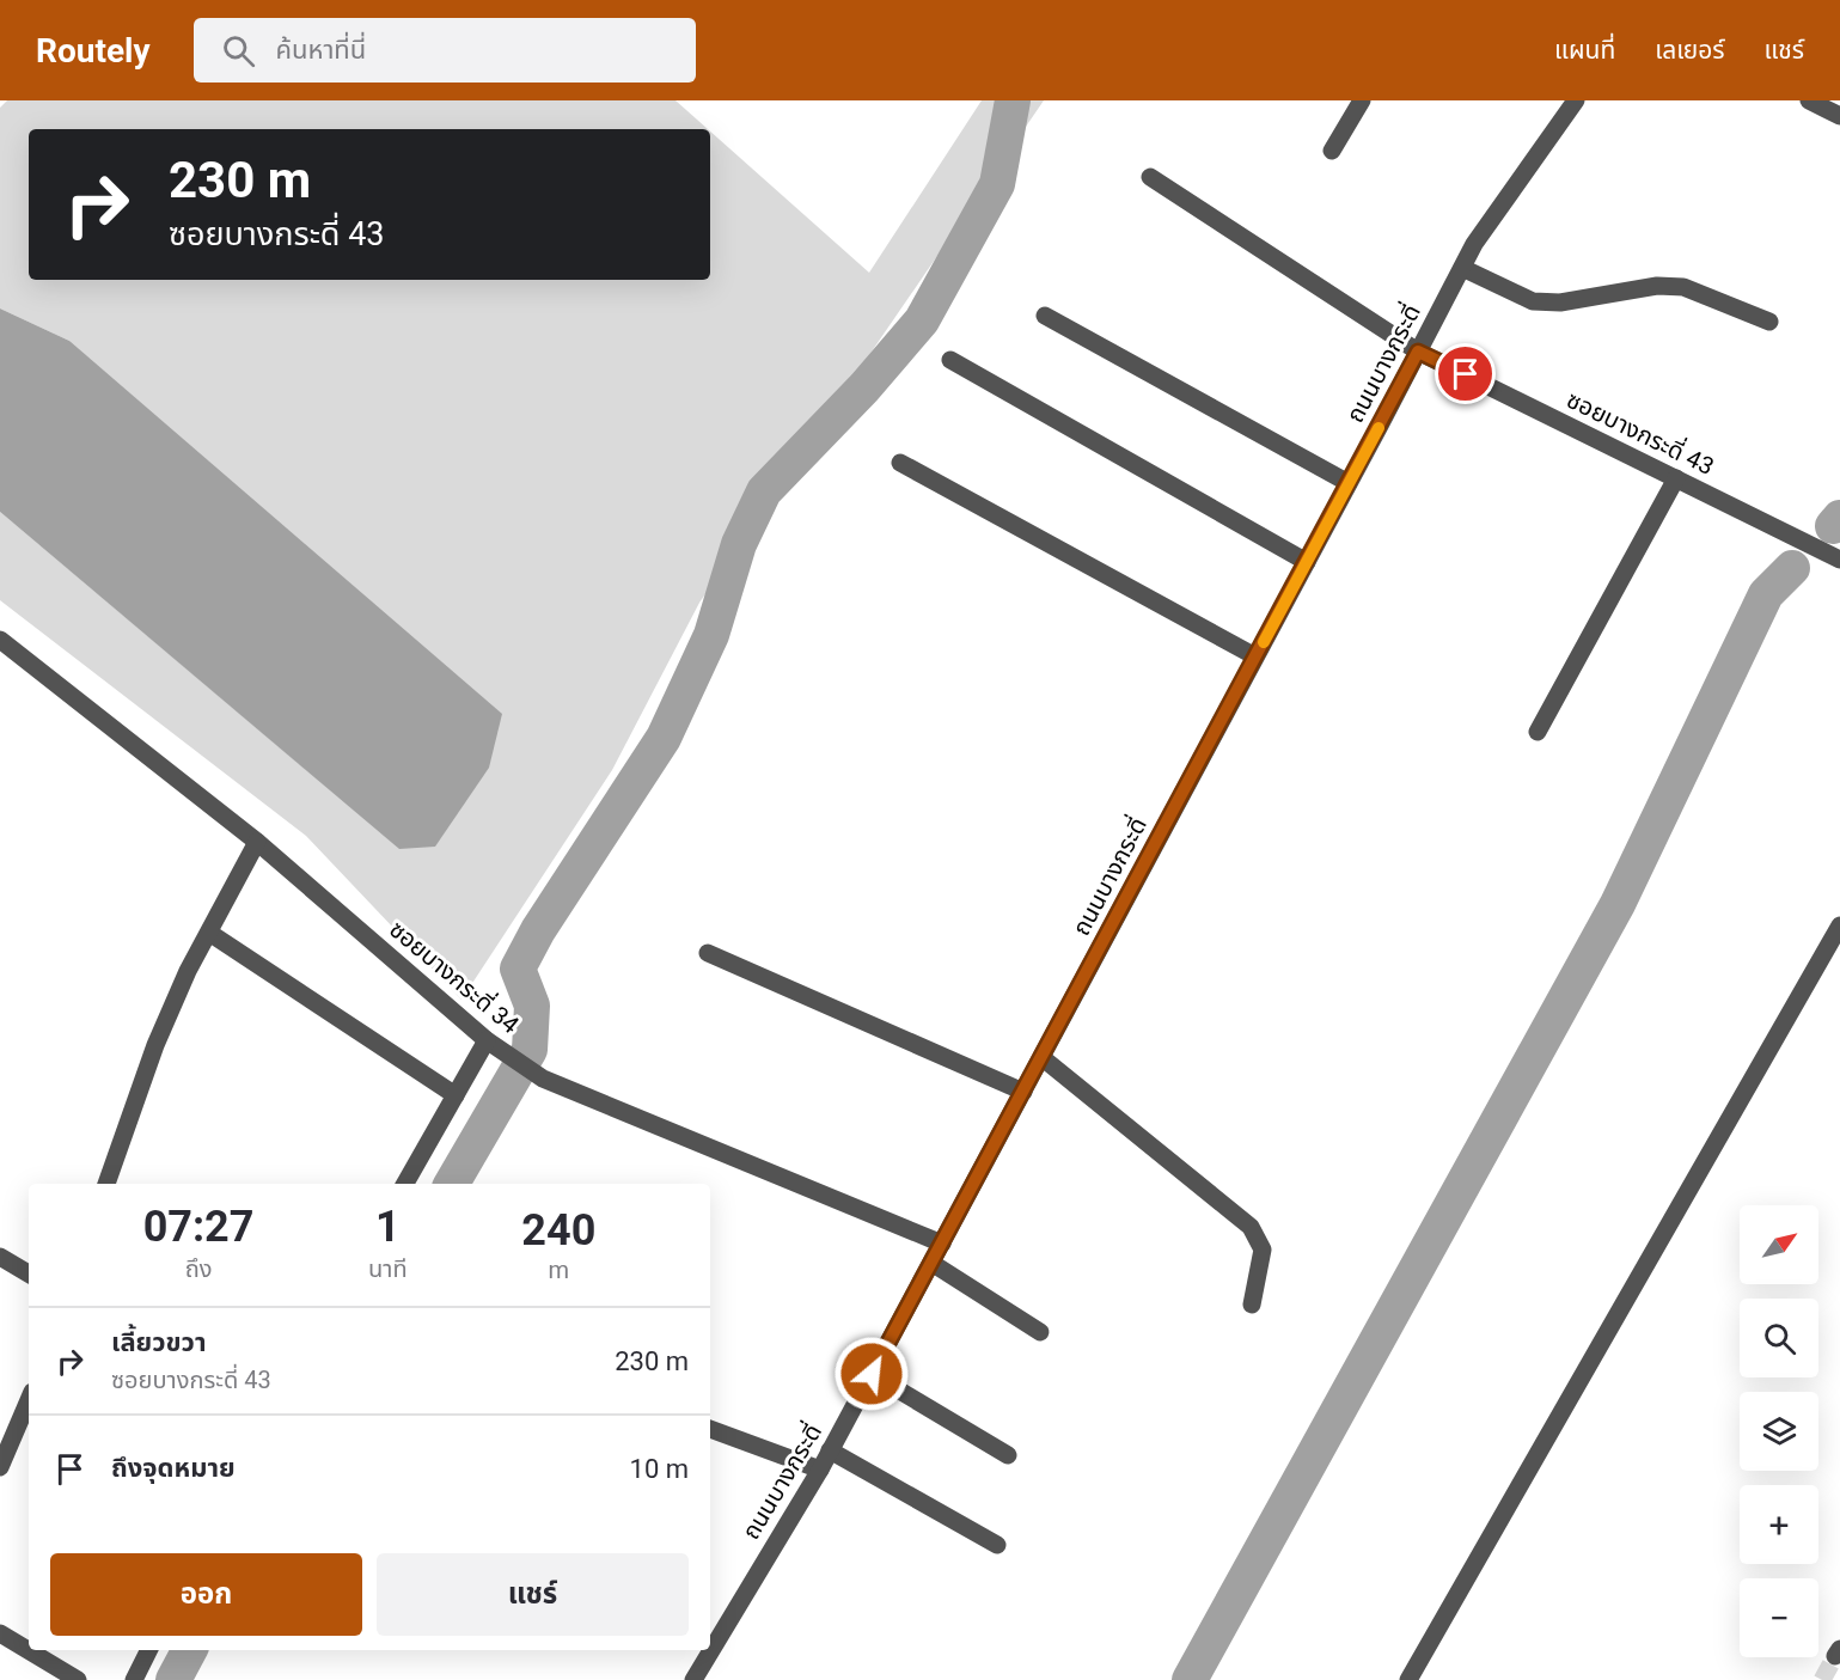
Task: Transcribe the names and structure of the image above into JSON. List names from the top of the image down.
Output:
{
  "streets": {
    "street": ["ถนนบางกระดี่", "ซอยบางกระดี่ 43", "ซอยบางกระดี่ 34"]
  },
  "crossings": [
    ["ถนนบางกระดี่", "ซอยบางกระดี่ 43"],
    ["ถนนบางกระดี่", "ซอยบางกระดี่ 34"]
  ],
  "north": "top right",
  "page": {
    "header": "Routely",
    "search": "ค้นหาที่นี่",
    "nav": ["แผนที่", "เลเยอร์", "แชร์"],
    "turn": ["230 m", "ซอยบางกระดี่ 43"],
    "eta": [
      "07:27",
      "ถึง",
      "1",
      "นาที",
      "240",
      "m"
    ],
    "map_buttons": ["+", "−"],
    "list": [
      {
        "name": "เลี้ยวขวา",
        "note": "ซอยบางกระดี่ 43",
        "value": "230 m"
      },
      {
        "name": "ถึงจุดหมาย",
        "value": "10 m"
      }
    ],
    "buttons": ["ออก", "แชร์"]
  }
}
